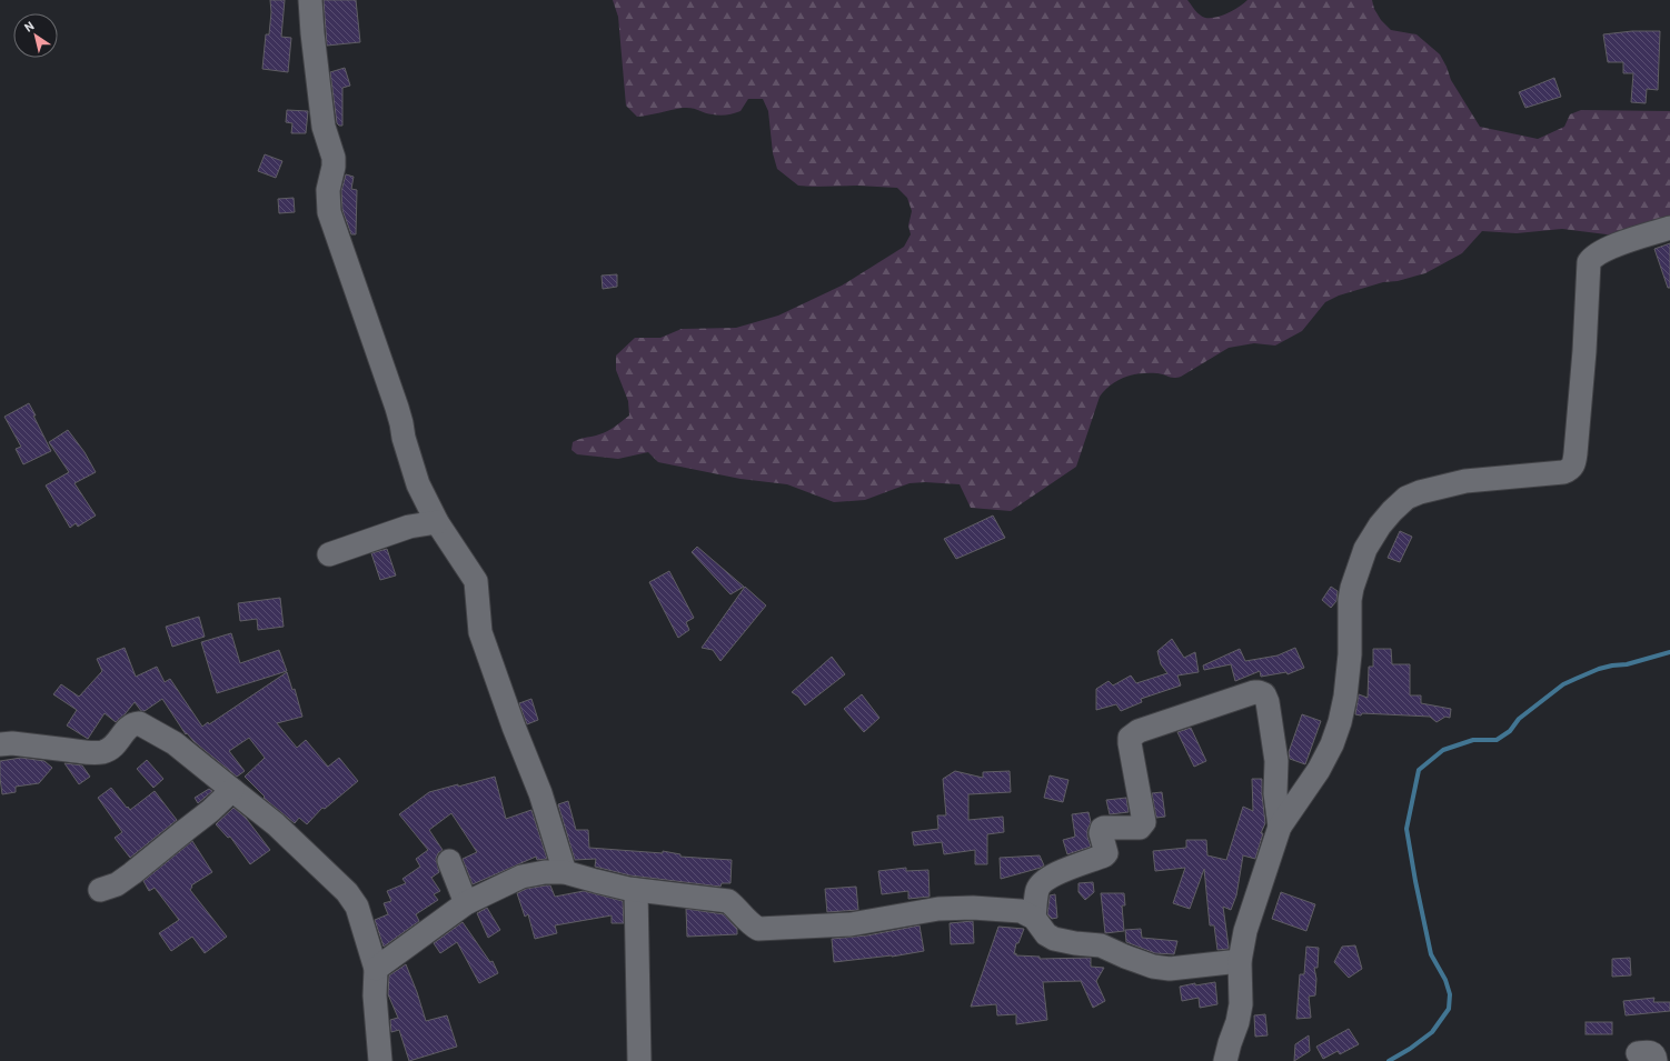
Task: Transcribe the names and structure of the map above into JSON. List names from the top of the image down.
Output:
{
  "north": "top left"
}
